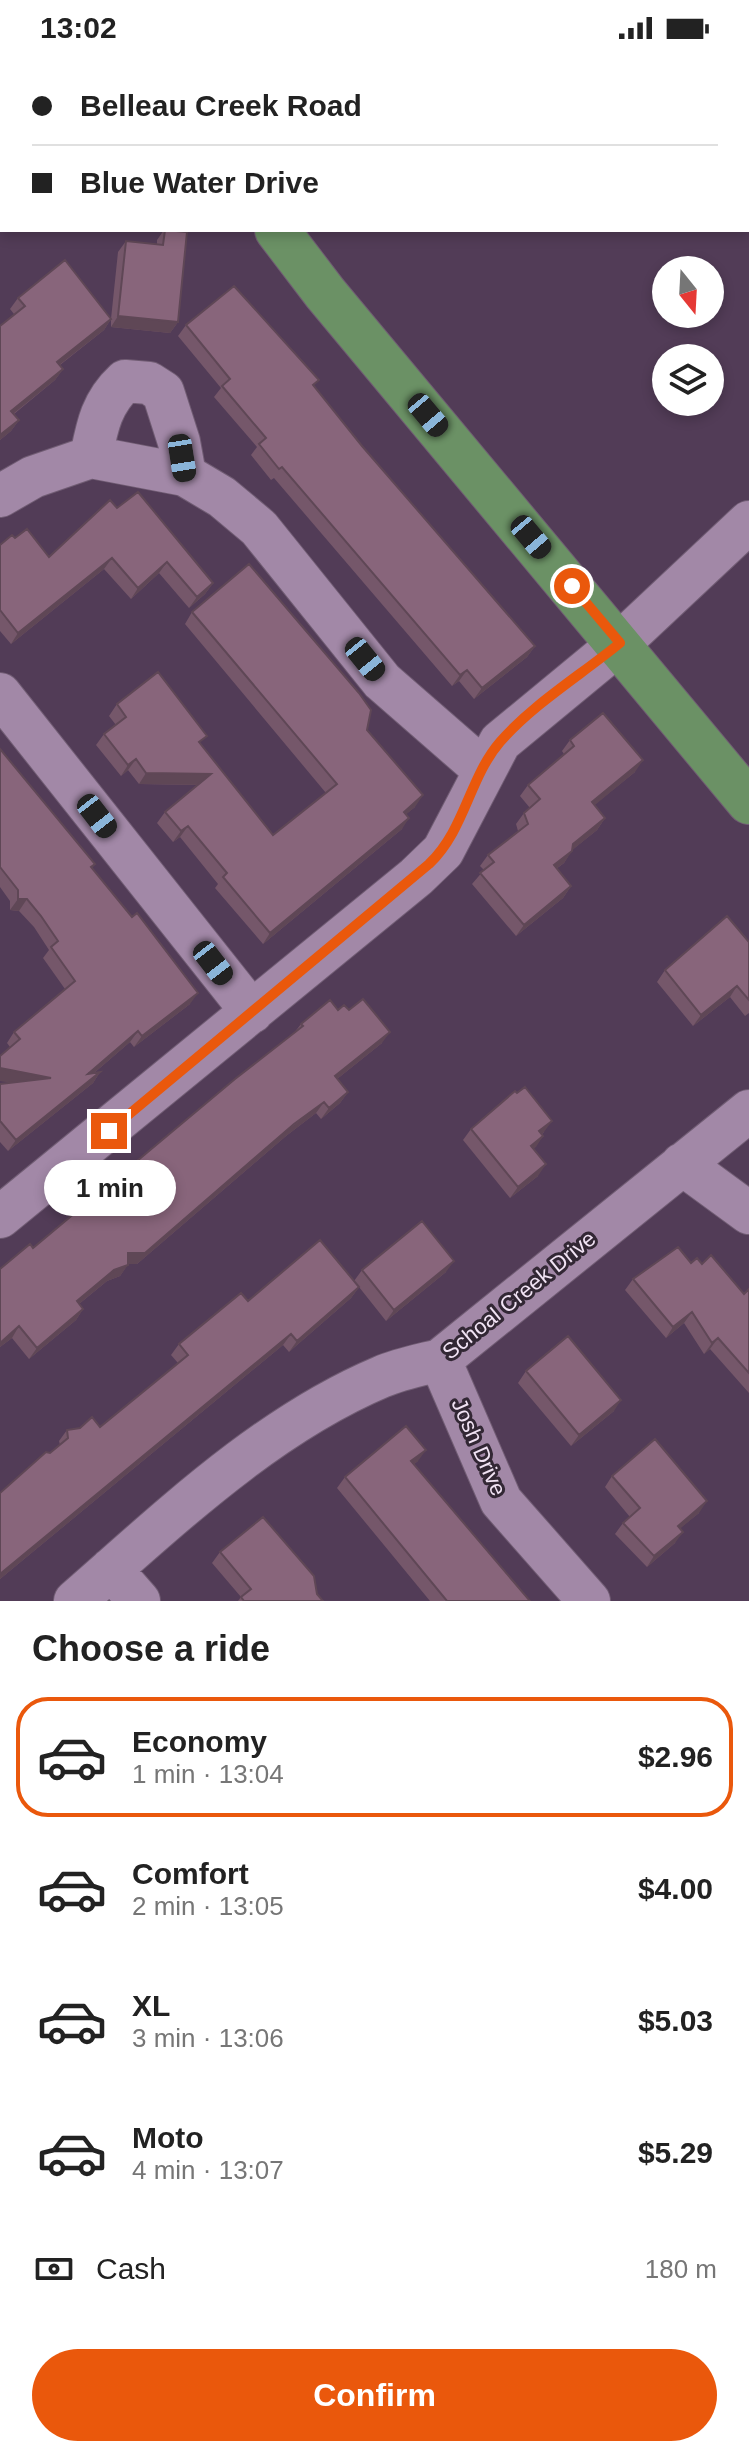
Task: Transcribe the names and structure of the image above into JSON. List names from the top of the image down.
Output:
{
  "streets": {
    "street": ["Schoal Creek Drive", "Josh Drive"]
  },
  "crossings": [
    ["Schoal Creek Drive", "Josh Drive"]
  ],
  "north": "bottom",
  "page": {
    "status": "13:02",
    "banner": ["Belleau Creek Road", "Blue Water Drive"],
    "bubble": "1 min",
    "heading": "Choose a ride",
    "list": [
      {
        "name": "Economy",
        "note": "1 min · 13:04",
        "value": "$2.96"
      },
      {
        "name": "Comfort",
        "note": "2 min · 13:05",
        "value": "$4.00"
      },
      {
        "name": "XL",
        "note": "3 min · 13:06",
        "value": "$5.03"
      },
      {
        "name": "Moto",
        "note": "4 min · 13:07",
        "value": "$5.29"
      }
    ],
    "pay": ["Cash", "180 m"],
    "buttons": "Confirm"
  }
}
